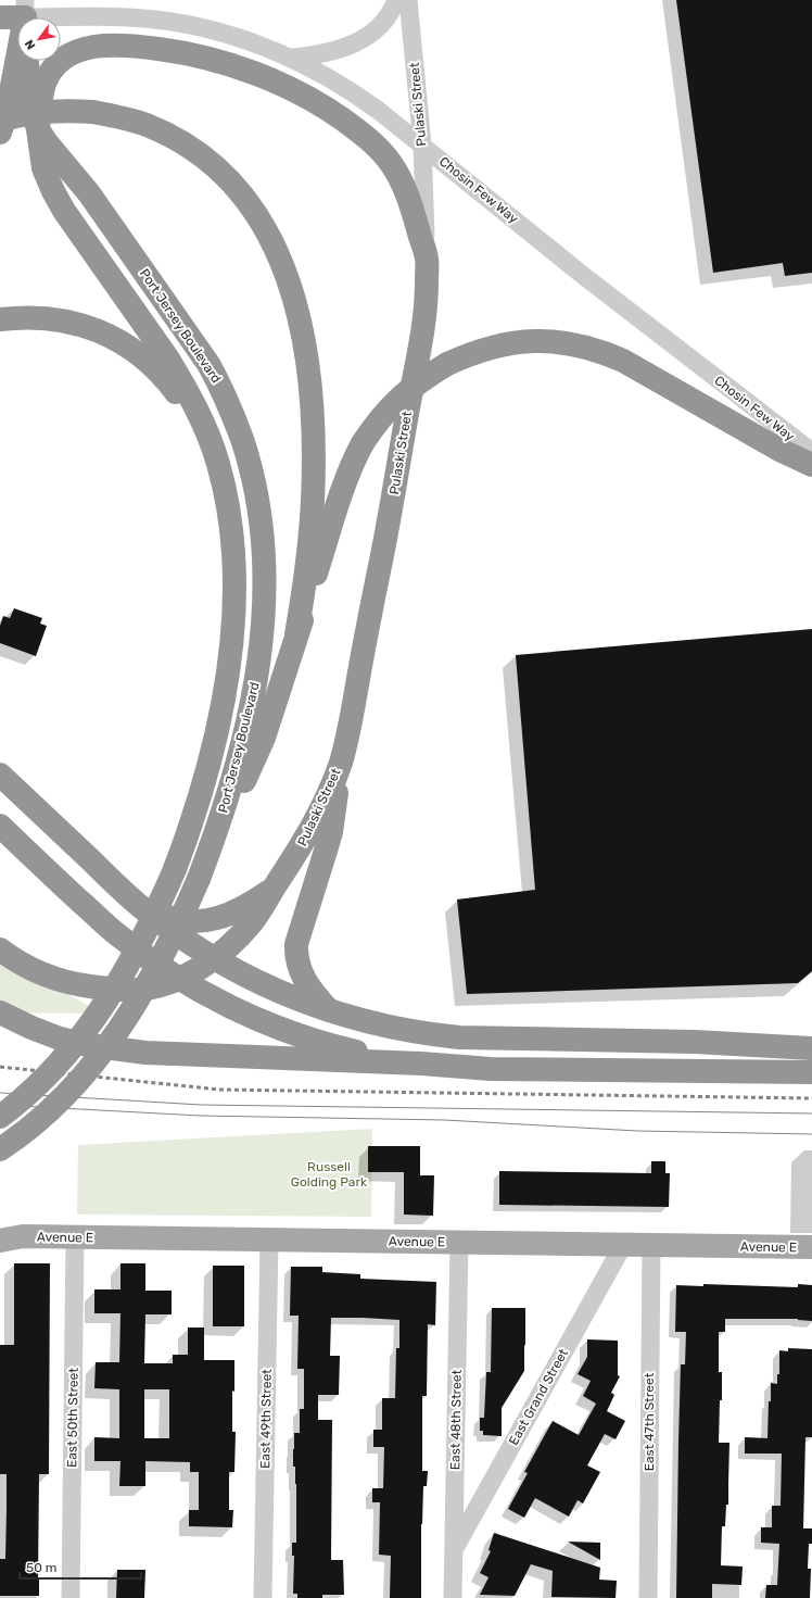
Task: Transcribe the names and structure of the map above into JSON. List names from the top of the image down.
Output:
{
  "streets": {
    "highway": ["Pulaski Street", "Port Jersey Boulevard"],
    "main road": ["Avenue E"],
    "street": [
      "Chosin Few Way",
      "East Grand Street",
      "East 50th Street",
      "East 49th Street",
      "East 48th Street",
      "East 47th Street"
    ]
  },
  "crossings": [
    ["Pulaski Street", "Chosin Few Way"],
    ["Avenue E", "East Grand Street"],
    ["Avenue E", "East 50th Street"],
    ["Avenue E", "East 49th Street"],
    ["Avenue E", "East 48th Street"],
    ["Avenue E", "East 47th Street"],
    ["East Grand Street", "East 48th Street"]
  ],
  "parks": ["Russell Golding Park"],
  "scale_bar": "50 m",
  "north": "bottom left"
}
